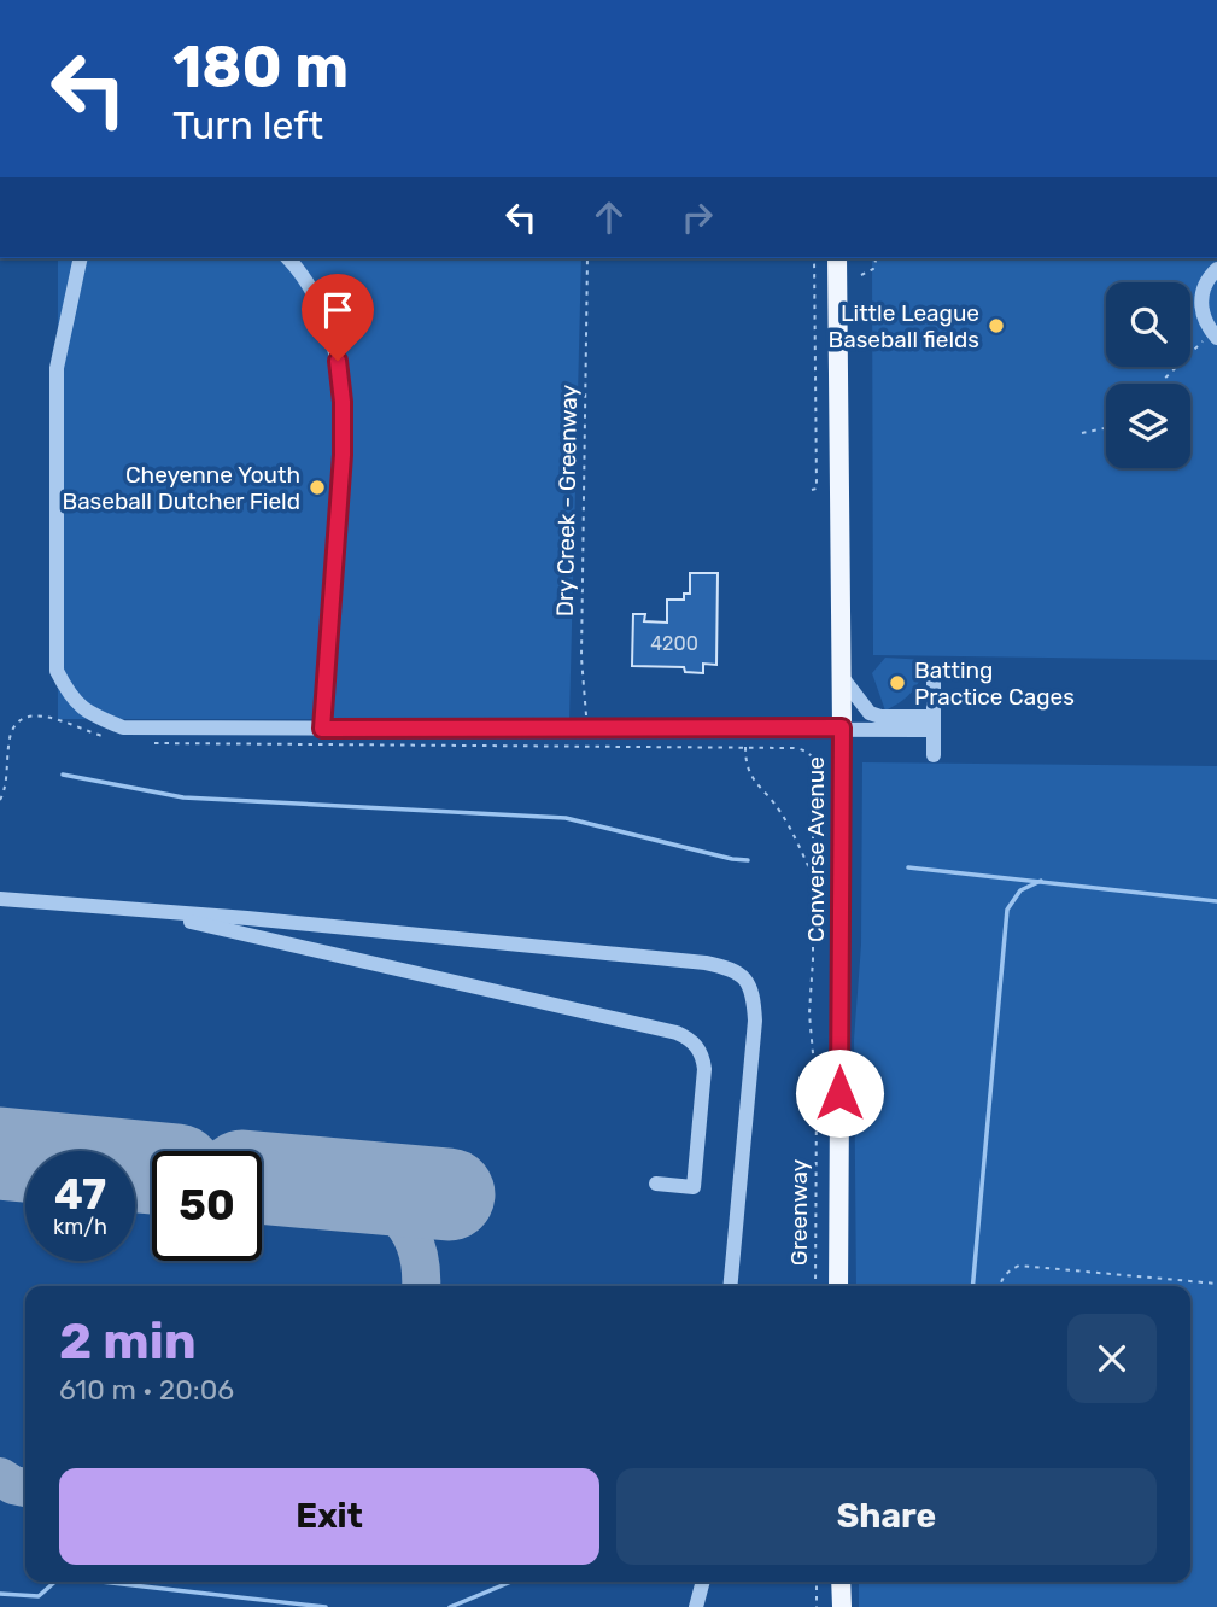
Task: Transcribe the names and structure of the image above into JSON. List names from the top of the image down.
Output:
{
  "streets": {
    "main road": ["Converse Avenue"],
    "path": ["Dry Creek - Greenway", "Greenway"]
  },
  "crossings": [
    ["Dry Creek - Greenway", "Greenway"]
  ],
  "places": ["Little League Baseball fields", "Cheyenne Youth Baseball Dutcher Field", "Batting Practice Cages"],
  "house_numbers": ["4200"],
  "page": {
    "turn": ["180 m", "Turn left"],
    "speed": "47 km/h",
    "limit": "50",
    "heading": ["2 min", "610 m · 20:06"],
    "buttons": ["Exit", "Share"]
  }
}
